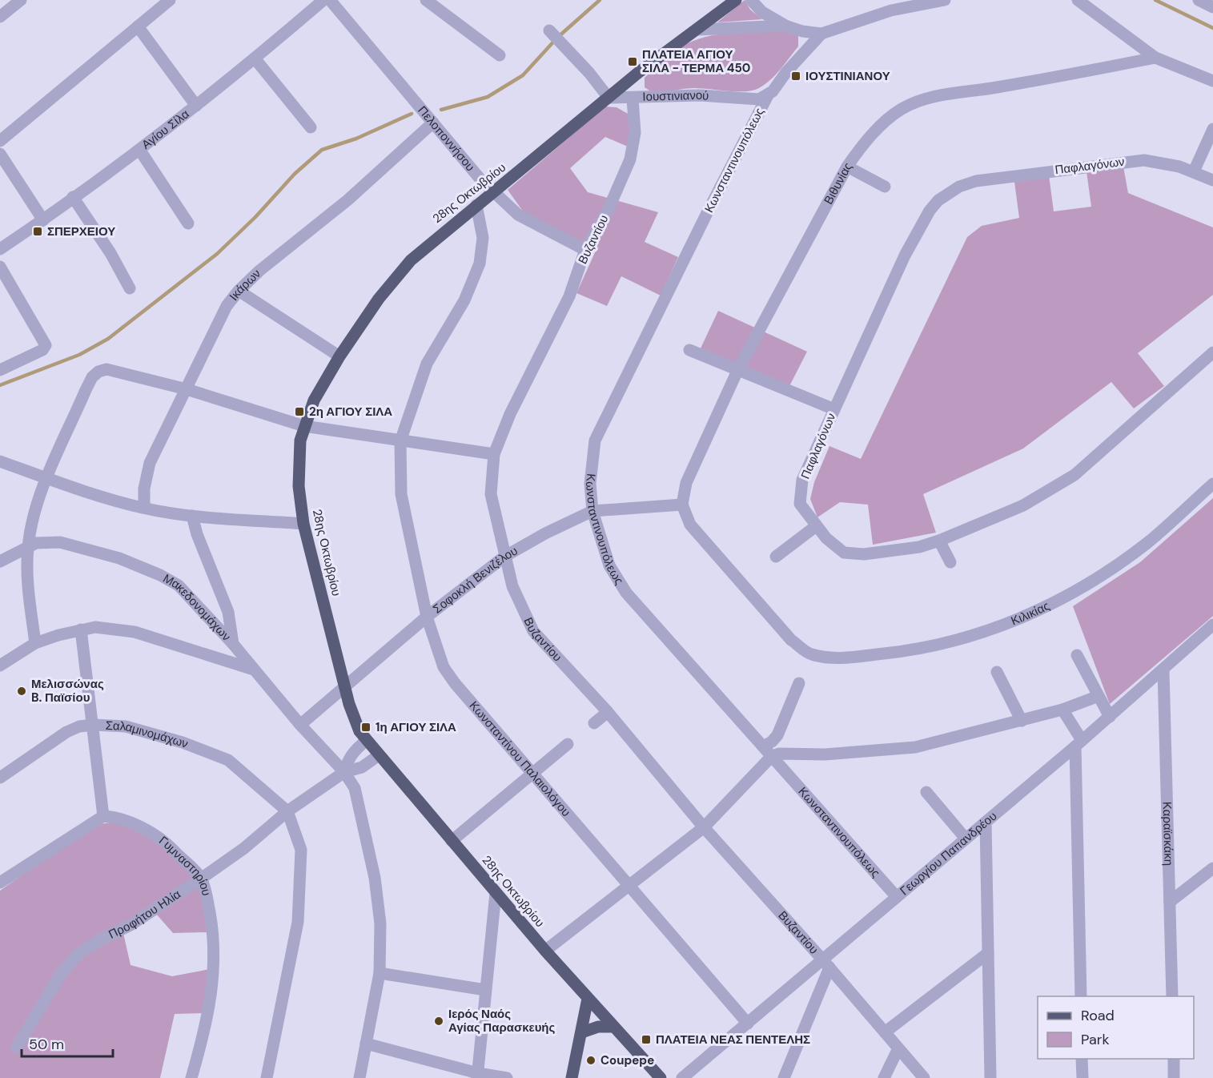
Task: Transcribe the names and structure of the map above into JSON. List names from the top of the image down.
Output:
{
  "streets": {
    "main road": ["28ης Οκτωβρίου"],
    "street": [
      "Ιουστινιανού",
      "Αγίου Σίλα",
      "Πελοποννήσου",
      "Κωνσταντινουπόλεως",
      "Παφλαγόνων",
      "Βιθυνίας",
      "Βυζαντίου",
      "Ικάρων",
      "Σοφοκλή Βενιζέλου",
      "Μακεδονομάχων",
      "Κιλικίας",
      "Σαλαμινομάχων",
      "Κωνσταντίνου Παλαιολόγου",
      "Καραϊσκάκη",
      "Γεωργίου Παπανδρέου",
      "Γυμναστηρίου",
      "Προφήτου Ηλία"
    ]
  },
  "crossings": [
    ["Ιουστινιανού", "Κωνσταντινουπόλεως"],
    ["Ιουστινιανού", "28ης Οκτωβρίου"],
    ["Ιουστινιανού", "Βυζαντίου"],
    ["Πελοποννήσου", "28ης Οκτωβρίου"],
    ["Πελοποννήσου", "Βυζαντίου"],
    ["Πελοποννήσου", "Ικάρων"],
    ["Κωνσταντινουπόλεως", "Σοφοκλή Βενιζέλου"],
    ["Κωνσταντινουπόλεως", "Γεωργίου Παπανδρέου"],
    ["Βιθυνίας", "Σοφοκλή Βενιζέλου"],
    ["Βιθυνίας", "Κιλικίας"],
    ["28ης Οκτωβρίου", "Σοφοκλή Βενιζέλου"],
    ["28ης Οκτωβρίου", "Κωνσταντίνου Παλαιολόγου"],
    ["28ης Οκτωβρίου", "Προφήτου Ηλία"],
    ["Βυζαντίου", "Σοφοκλή Βενιζέλου"],
    ["Βυζαντίου", "Γεωργίου Παπανδρέου"],
    ["Σοφοκλή Βενιζέλου", "Μακεδονομάχων"],
    ["Σοφοκλή Βενιζέλου", "Κιλικίας"],
    ["Σοφοκλή Βενιζέλου", "Κωνσταντίνου Παλαιολόγου"],
    ["Μακεδονομάχων", "Προφήτου Ηλία"],
    ["Σαλαμινομάχων", "Προφήτου Ηλία"],
    ["Κωνσταντίνου Παλαιολόγου", "Γεωργίου Παπανδρέου"],
    ["Καραϊσκάκη", "Γεωργίου Παπανδρέου"],
    ["Γυμναστηρίου", "Προφήτου Ηλία"]
  ],
  "places": {
    "transit": [
      "ΠΛΑΤΕΙΑ ΑΓΙΟΥ ΣΙΛΑ - ΤΕΡΜΑ 450",
      "ΙΟΥΣΤΙΝΙΑΝΟΥ",
      "ΣΠΕΡΧΕΙΟΥ",
      "2η ΑΓΙΟΥ ΣΙΛΑ",
      "1η ΑΓΙΟΥ ΣΙΛΑ",
      "ΠΛΑΤΕΙΑ ΝΕΑΣ ΠΕΝΤΕΛΗΣ"
    ],
    "other": ["Μελισσώνας B. Παϊσίου", "Ιερός Ναός Αγίας Παρασκευής", "Coupepe"]
  },
  "legend": ["Road", "Park"],
  "scale_bar": "50 m"
}
